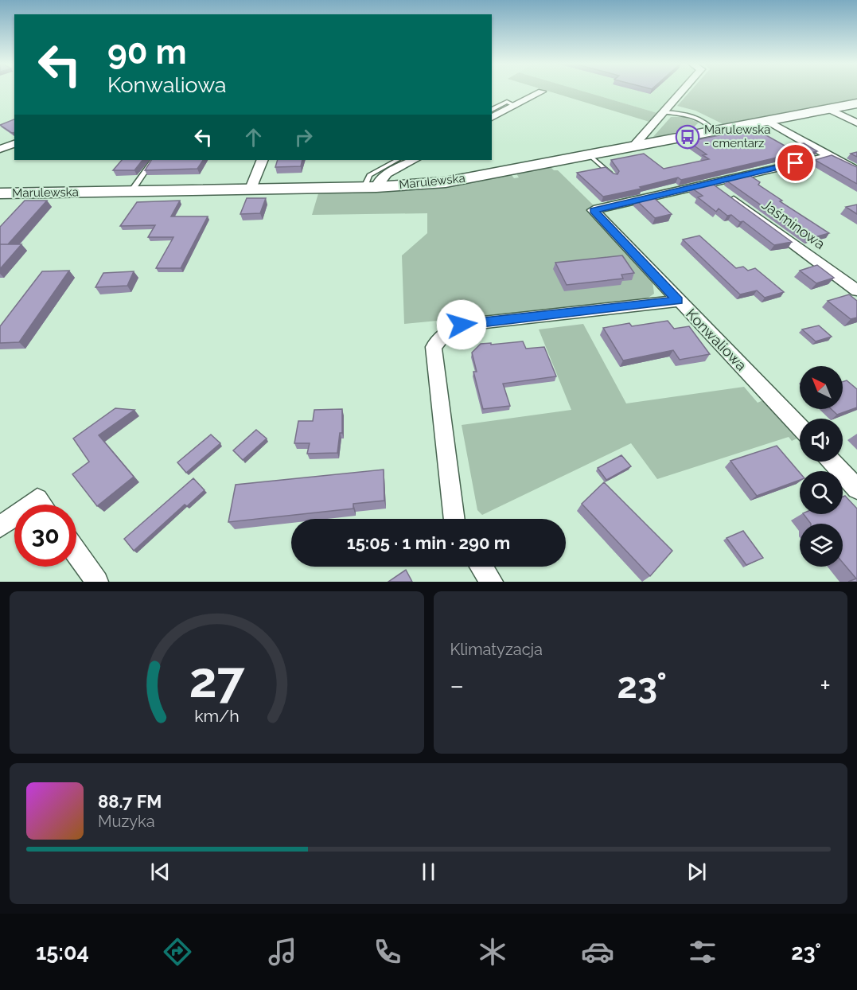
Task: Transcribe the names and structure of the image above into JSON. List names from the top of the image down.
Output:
{
  "streets": {
    "street": ["Marulewska", "Jaśminowa", "Konwaliowa"]
  },
  "crossings": [
    ["Jaśminowa", "Konwaliowa"]
  ],
  "places": {
    "bus stop": ["Marulewska - cmentarz"]
  },
  "north": "top left",
  "page": {
    "turn": ["90 m", "Konwaliowa"],
    "limit": "30",
    "trip": "15:05 · 1 min · 290 m",
    "tile": "Klimatyzacja",
    "heat": ["−", "23°", "+"],
    "song": ["88.7 FM", "Muzyka"],
    "tabs": ["15:04", "23°"],
    "gauge": ["27", "km/h"]
  }
}
